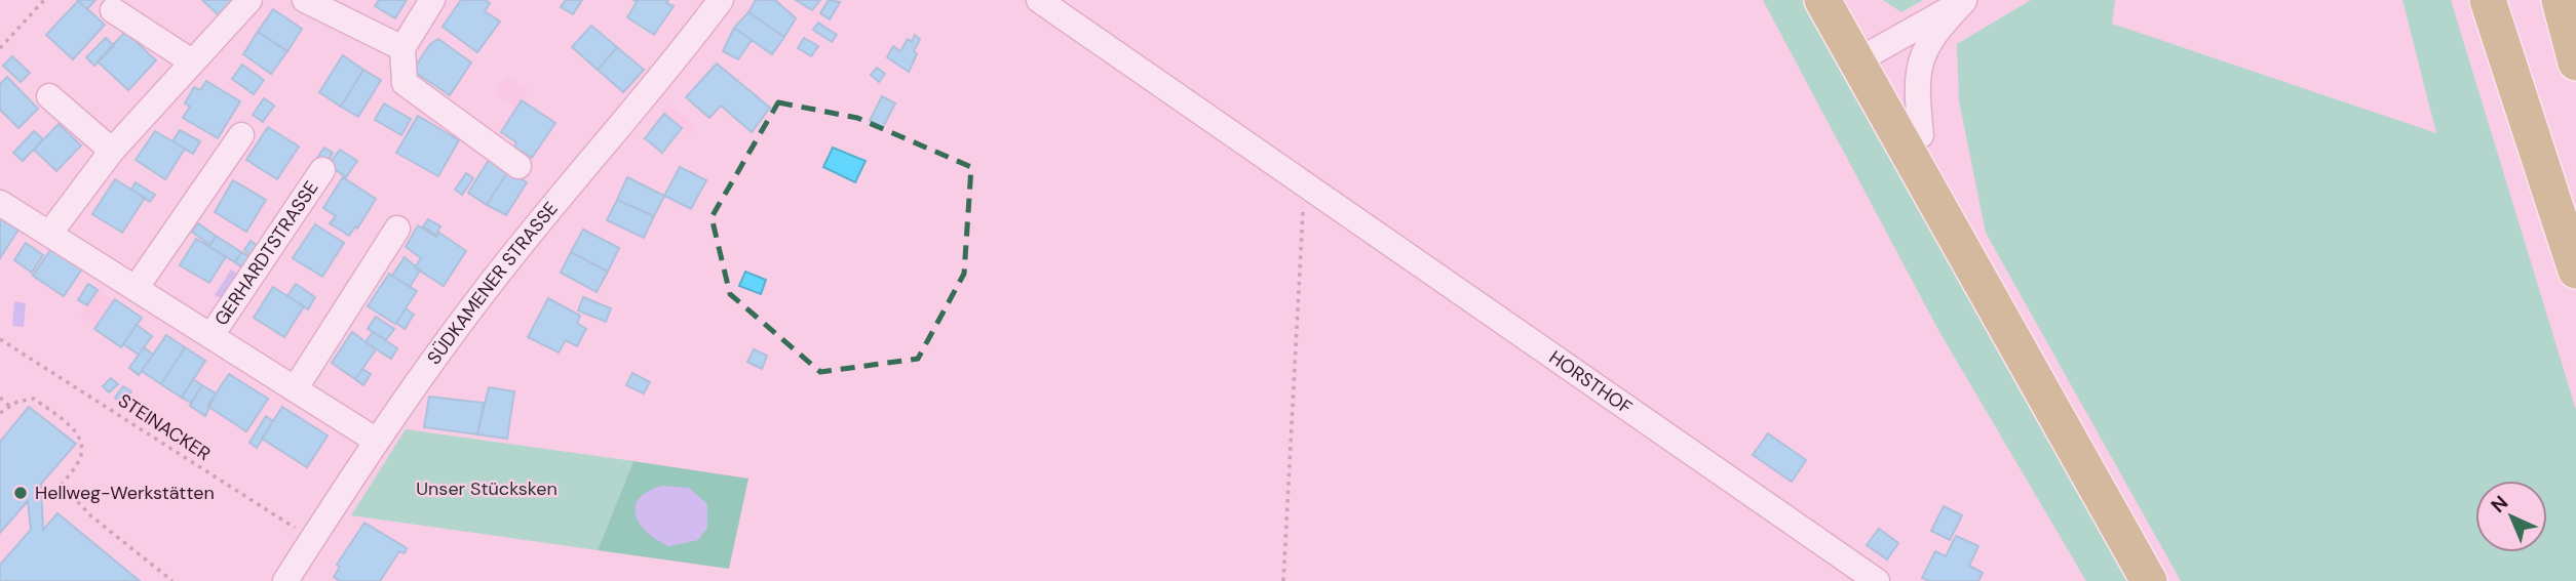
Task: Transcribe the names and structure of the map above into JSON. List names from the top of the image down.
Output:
{
  "streets": {
    "street": ["GERHARDTSTRASSE", "SÜDKAMENER STRASSE", "HORSTHOF"],
    "path": ["STEINACKER"]
  },
  "crossings": [
    ["GERHARDTSTRASSE", "SÜDKAMENER STRASSE"],
    ["SÜDKAMENER STRASSE", "STEINACKER"]
  ],
  "parks": ["Unser Stücksken"],
  "places": ["Hellweg-Werkstätten"],
  "north": "top left"
}
